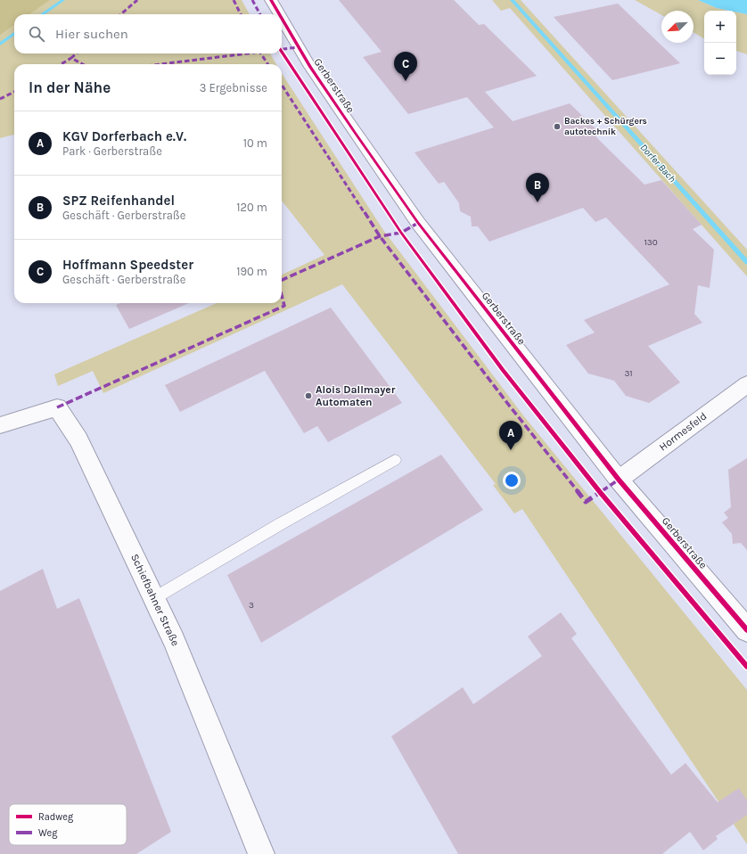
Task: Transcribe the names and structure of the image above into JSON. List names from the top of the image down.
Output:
{
  "streets": {
    "street": ["Gerberstraße", "Hormesfeld", "Schiefbahner Straße"]
  },
  "crossings": [
    ["Gerberstraße", "Hormesfeld"]
  ],
  "water": ["Dorfer Bach"],
  "places": ["Backes + Schürgers autotechnik", "Alois Dallmayer Automaten"],
  "house_numbers": ["130", "31", "3"],
  "legend": ["Radweg", "Weg"],
  "north": "bottom left",
  "page": {
    "map_buttons": ["+", "−"],
    "search": "Hier suchen",
    "pins": ["C", "B", "A"],
    "heading": ["In der Nähe", "3 Ergebnisse"],
    "list": [
      {
        "mark": "A",
        "name": "KGV Dorferbach e.V.",
        "note": "Park · Gerberstraße",
        "value": "10 m"
      },
      {
        "mark": "B",
        "name": "SPZ Reifenhandel",
        "note": "Geschäft · Gerberstraße",
        "value": "120 m"
      },
      {
        "mark": "C",
        "name": "Hoffmann Speedster",
        "note": "Geschäft · Gerberstraße",
        "value": "190 m"
      }
    ]
  }
}
